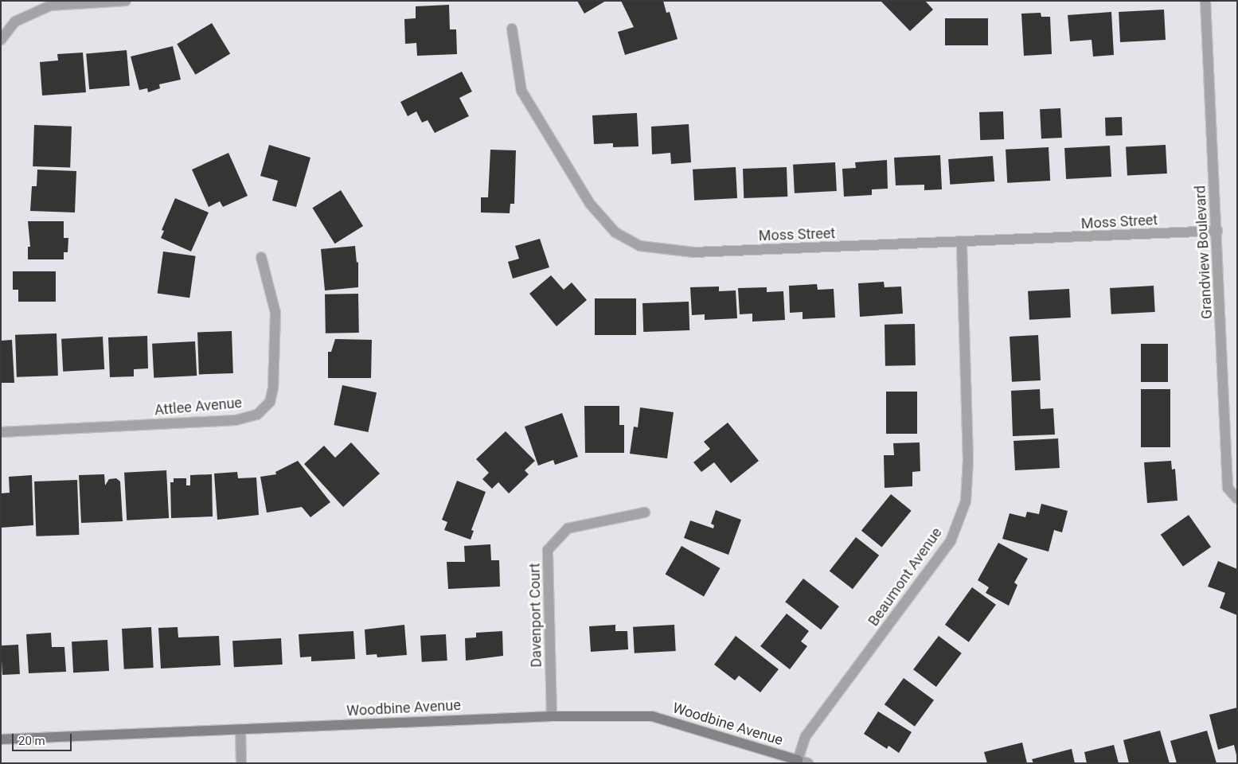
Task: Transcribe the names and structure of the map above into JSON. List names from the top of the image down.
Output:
{
  "streets": {
    "street": [
      "Moss Street",
      "Grandview Boulevard",
      "Attlee Avenue",
      "Beaumont Avenue",
      "Davenport Court",
      "Woodbine Avenue"
    ]
  },
  "crossings": [
    ["Moss Street", "Grandview Boulevard"],
    ["Moss Street", "Beaumont Avenue"],
    ["Beaumont Avenue", "Woodbine Avenue"],
    ["Davenport Court", "Woodbine Avenue"]
  ],
  "scale_bar": "20 m"
}
